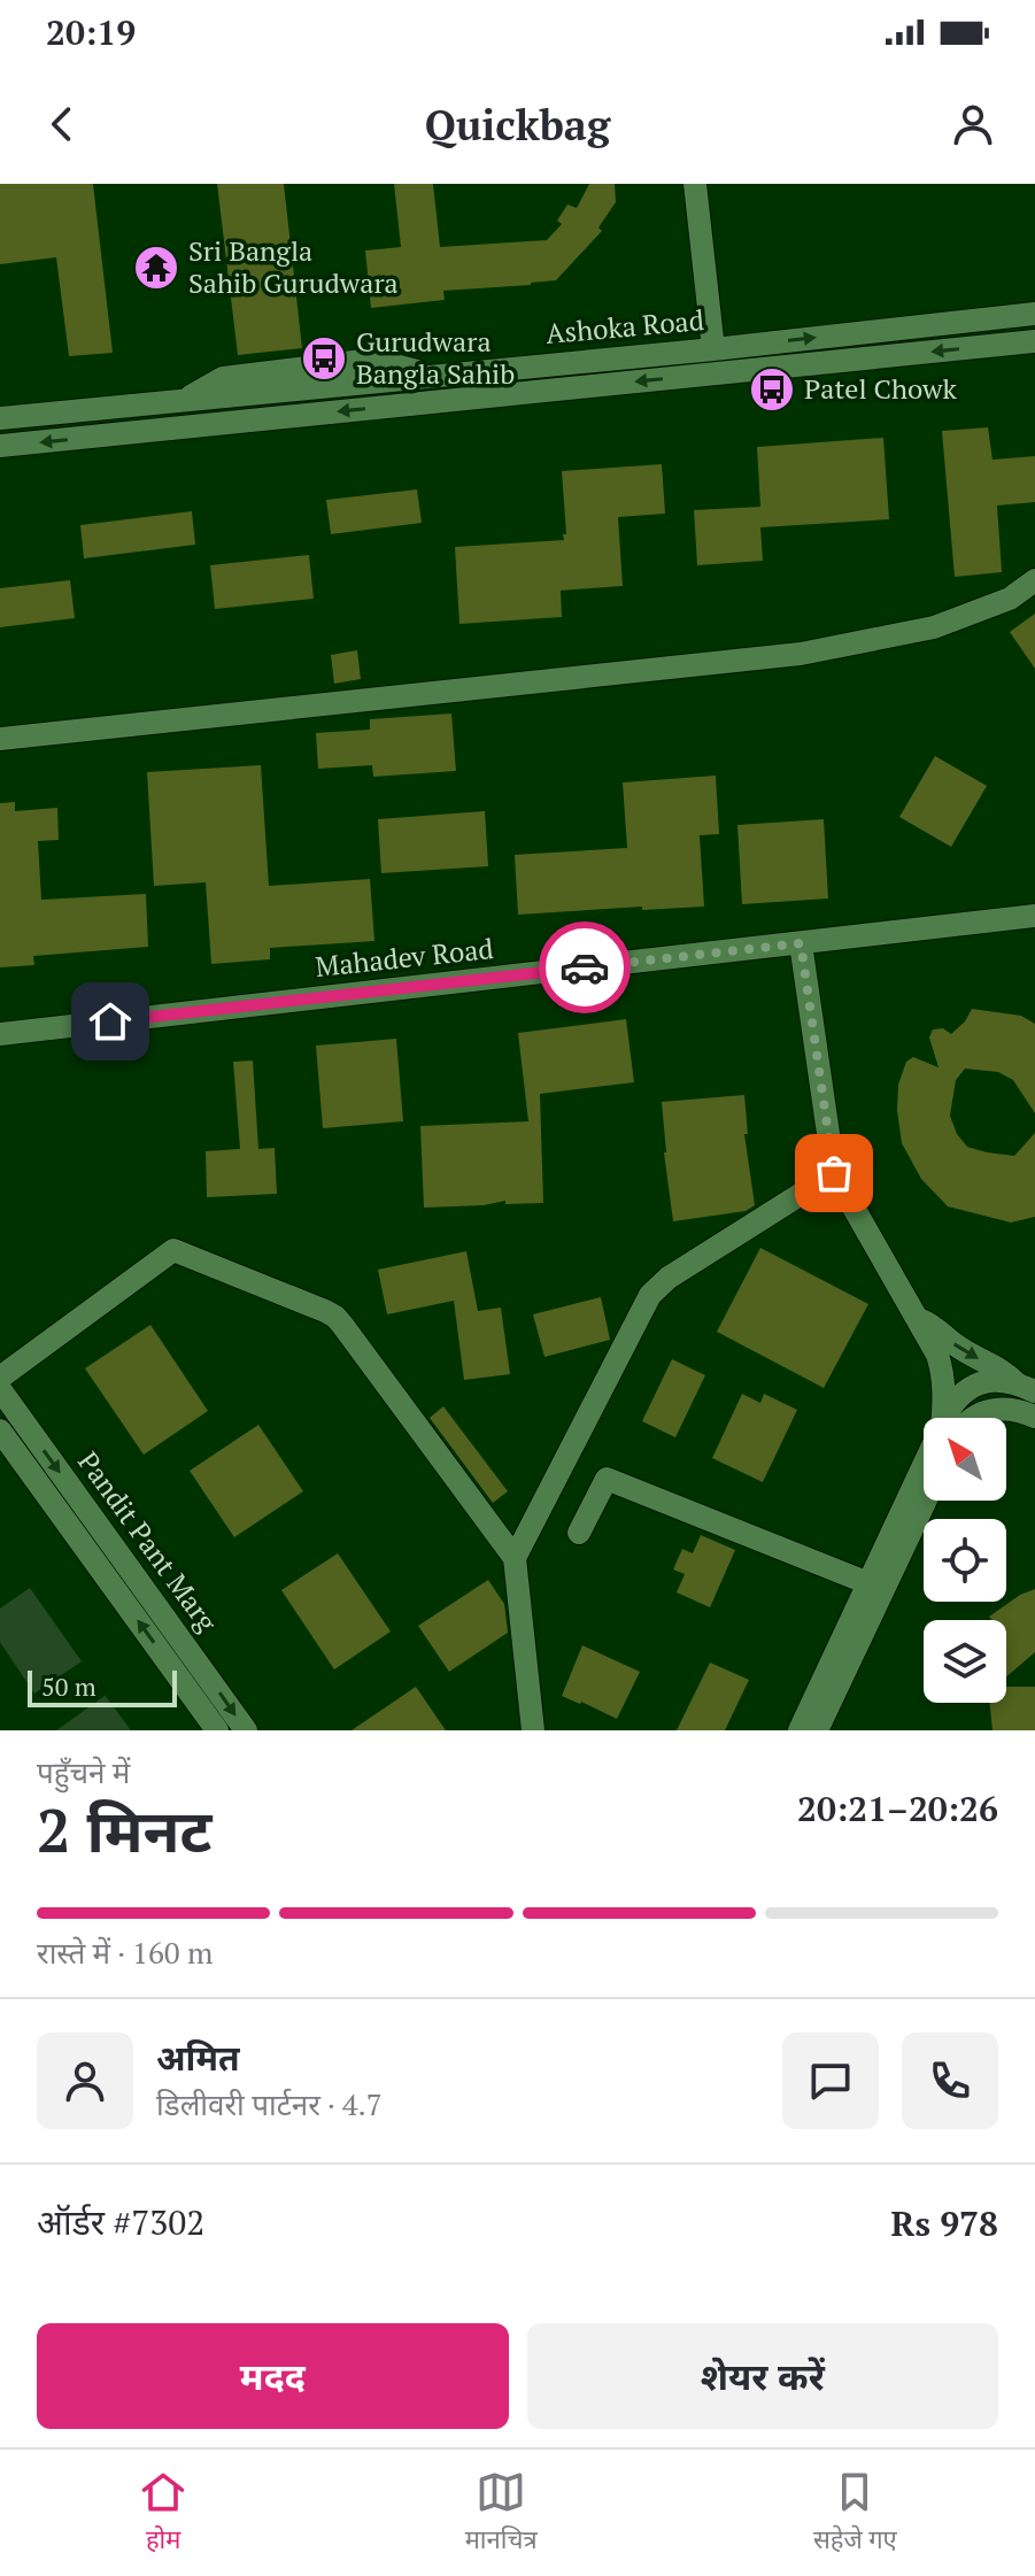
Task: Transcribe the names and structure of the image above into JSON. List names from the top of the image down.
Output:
{
  "streets": {
    "street": ["Ashoka Road", "Mahadev Road", "Pandit Pant Marg"]
  },
  "places": {
    "temple": ["Sri Bangla Sahib Gurudwara"],
    "bus stop": ["Gurudwara Bangla Sahib", "Patel Chowk"]
  },
  "scale_bar": "50 m",
  "north": "top left",
  "page": {
    "status": "20:19",
    "header": "Quickbag",
    "scale": "50 m",
    "heading": ["2 मिनट", "पहुँचने में", "20:21–20:26"],
    "panel": [
      "अमित",
      "डिलीवरी पार्टनर · 4.7",
      "ऑर्डर #7302",
      "Rs 978"
    ],
    "bar": "रास्ते में · 160 m",
    "buttons": ["मदद", "शेयर करें"],
    "tabs": ["होम", "मानचित्र", "सहेजे गए"]
  }
}
